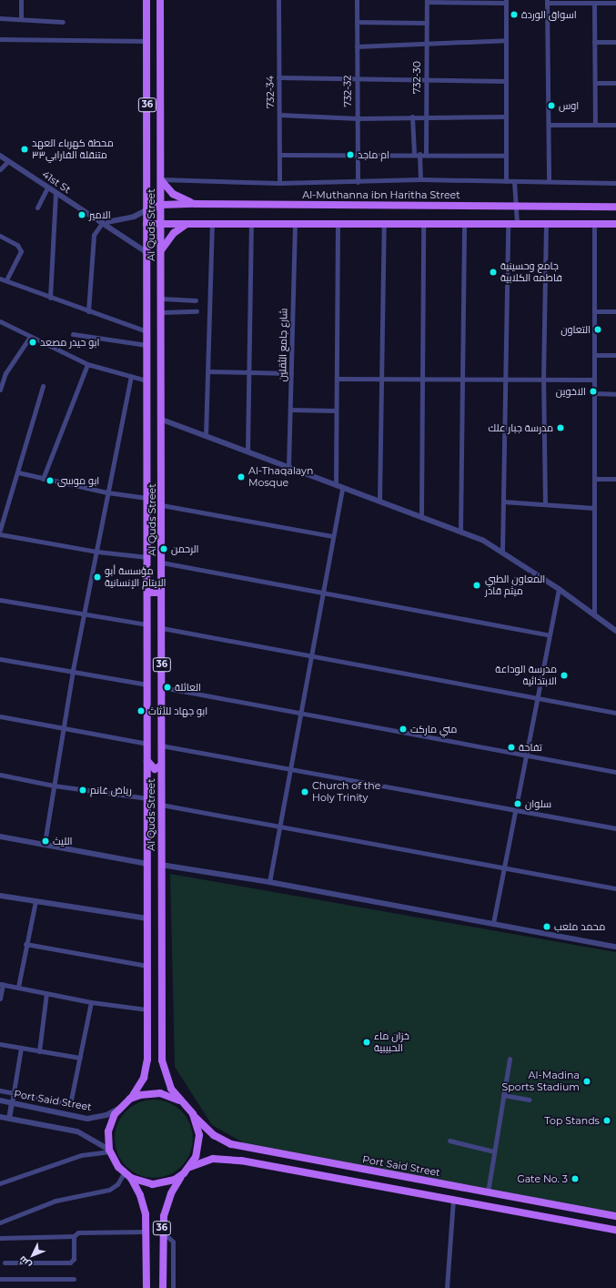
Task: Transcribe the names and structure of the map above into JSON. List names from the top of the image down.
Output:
{
  "streets": {
    "main road": [
      "36",
      "Al-Muthanna ibn Haritha Street",
      "Al Quds Street",
      "Port Said Street"
    ],
    "street": [
      "732-30",
      "732-32",
      "732-34",
      "41st St",
      "شارع جامع الثقلين"
    ]
  },
  "crossings": [
    ["36", "Al Quds Street"],
    ["36", "Port Said Street"],
    ["41st St", "Al Quds Street"],
    ["Al-Muthanna ibn Haritha Street", "Al Quds Street"],
    ["Al Quds Street", "Port Said Street"]
  ],
  "places": [
    "اسواق الوردة",
    "اوس",
    "محطة كهرباء العهد متنقلة الفارابي٣٣",
    "ام ماجد",
    "الامير",
    "جامع وحسينية فاطمه الكلابية",
    "التعاون",
    "ابو حيدر مصعد",
    "الاخوين",
    "مدرسة جبار علك",
    "Al-Thaqalayn Mosque",
    "ابو موسى",
    "الرحمن",
    "مؤسسة أبو الايتام الإنسانية",
    "المعاون الطبي ميثم قادر",
    "مدرسة الوداعة الابتدائية",
    "العائلة",
    "ابو جهاد للأثاث",
    "مني ماركت",
    "تفاحة",
    "رياض غانم",
    "Church of the Holy Trinity",
    "سلوان",
    "الليث",
    "محمد ملعب",
    "خزان ماء الحبيبية",
    "Al-Madina Sports Stadium",
    "Top Stands",
    "Gate No. 3"
  ],
  "north": "bottom left"
}
